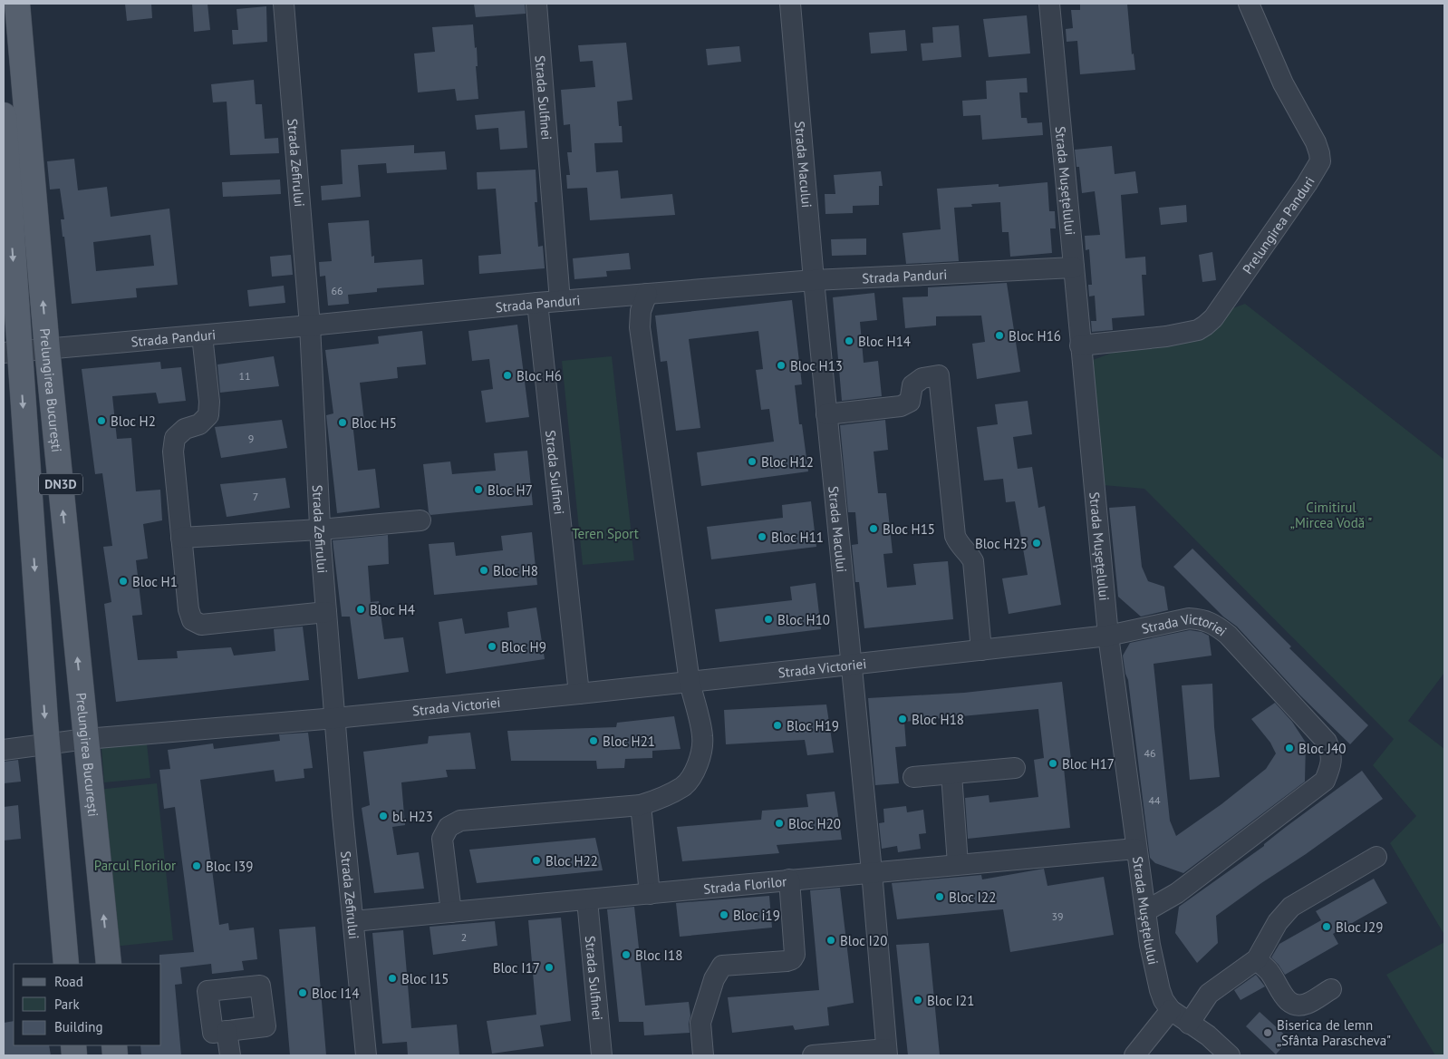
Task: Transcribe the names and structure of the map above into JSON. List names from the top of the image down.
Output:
{
  "streets": {
    "main road": ["Prelungirea București", "DN3D"],
    "street": [
      "Strada Sulfinei",
      "Strada Zefirului",
      "Strada Macului",
      "Strada Mușețelului",
      "Prelungirea Panduri",
      "Strada Panduri",
      "Strada Victoriei",
      "Strada Florilor"
    ]
  },
  "crossings": [
    ["Strada Sulfinei", "Strada Panduri"],
    ["Strada Sulfinei", "Strada Victoriei"],
    ["Strada Sulfinei", "Strada Florilor"],
    ["Strada Zefirului", "Strada Panduri"],
    ["Strada Zefirului", "Strada Victoriei"],
    ["Strada Zefirului", "Strada Florilor"],
    ["Strada Macului", "Strada Panduri"],
    ["Strada Macului", "Strada Victoriei"],
    ["Strada Macului", "Strada Florilor"],
    ["Strada Mușețelului", "Prelungirea Panduri"],
    ["Strada Mușețelului", "Strada Panduri"],
    ["Strada Mușețelului", "Strada Victoriei"],
    ["Strada Mușețelului", "Strada Florilor"],
    ["Strada Panduri", "Prelungirea București"],
    ["Prelungirea București", "Strada Victoriei"]
  ],
  "parks": ["Cimitirul „Mircea Vodă \"", "Teren Sport", "Parcul Florilor"],
  "places": [
    "Bloc H16",
    "Bloc H14",
    "Bloc H13",
    "Bloc H6",
    "Bloc H2",
    "Bloc H5",
    "Bloc H12",
    "Bloc H7",
    "Bloc H15",
    "Bloc H11",
    "Bloc H25",
    "Bloc H8",
    "Bloc H1",
    "Bloc H4",
    "Bloc H10",
    "Bloc H9",
    "Bloc H18",
    "Bloc H19",
    "Bloc H21",
    "Bloc J40",
    "Bloc H17",
    "bl. H23",
    "Bloc H20",
    "Bloc H22",
    "Bloc I39",
    "Bloc I22",
    "Bloc i19",
    "Bloc J29",
    "Bloc I20",
    "Bloc I18",
    "Bloc I17",
    "Bloc I15",
    "Bloc I14",
    "Bloc I21",
    "Biserica de lemn „Sfânta Parascheva\""
  ],
  "house_numbers": [
    "66",
    "11",
    "9",
    "7",
    "46",
    "44",
    "39",
    "2"
  ],
  "legend": ["Road", "Park", "Building"]
}
